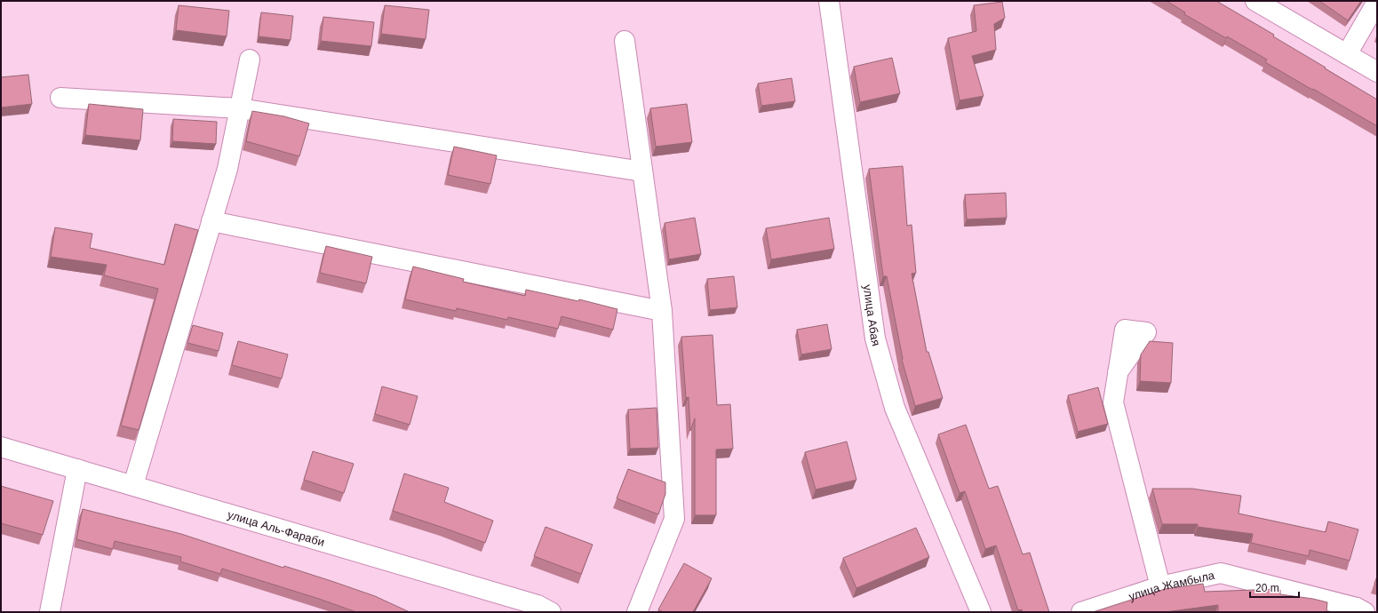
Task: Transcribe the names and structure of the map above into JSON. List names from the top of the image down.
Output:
{
  "streets": {
    "street": ["улица Абая", "улица Аль-Фараби", "улица Жамбыла"]
  },
  "scale_bar": "20 m"
}
